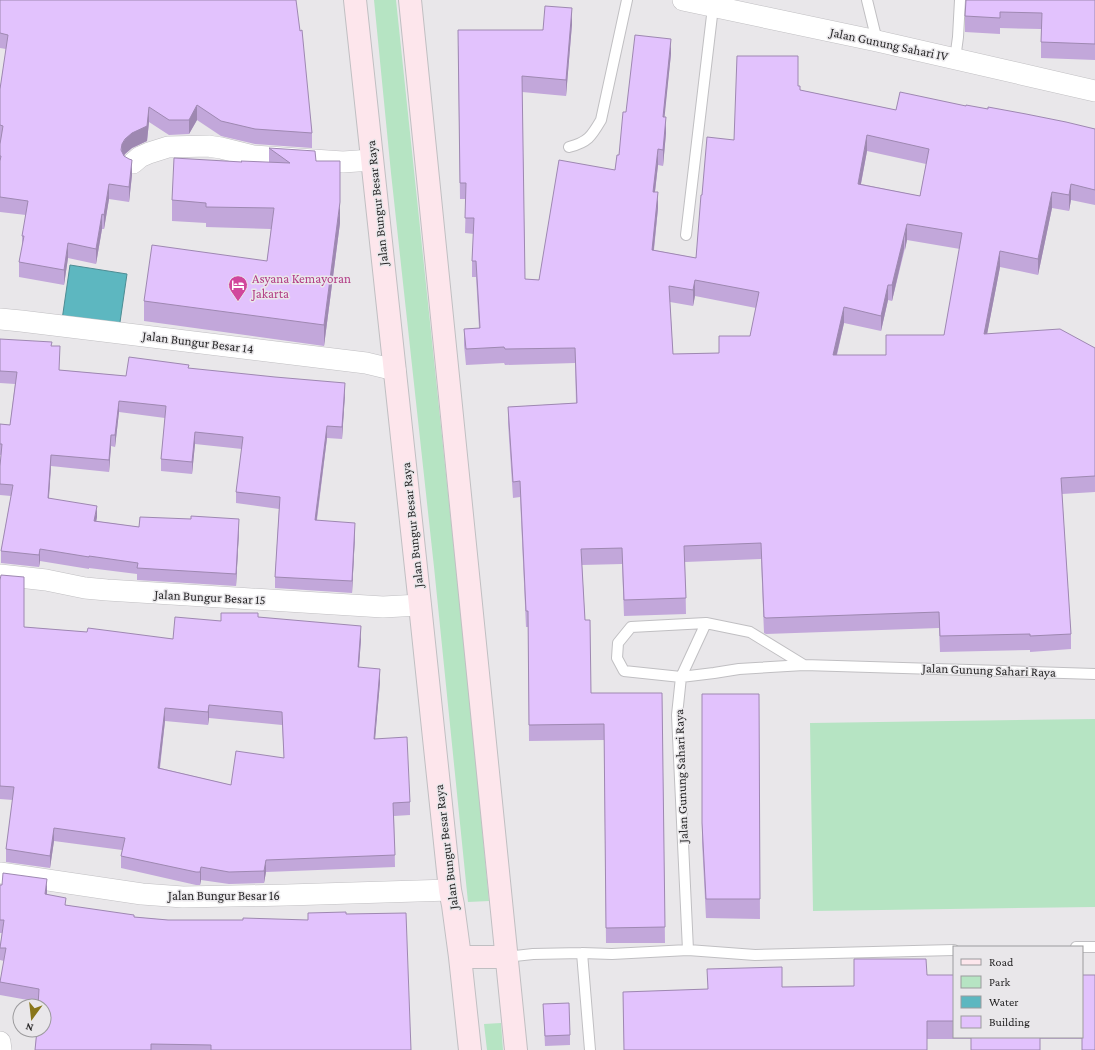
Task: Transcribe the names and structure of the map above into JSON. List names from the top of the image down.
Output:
{
  "streets": {
    "main road": ["Jalan Bungur Besar Raya"],
    "street": [
      "Jalan Gunung Sahari IV",
      "Jalan Bungur Besar 14",
      "Jalan Bungur Besar 15",
      "Jalan Bungur Besar 16"
    ],
    "lane": ["Jalan Gunung Sahari Raya"]
  },
  "crossings": [
    ["Jalan Bungur Besar Raya", "Jalan Bungur Besar 14"],
    ["Jalan Bungur Besar Raya", "Jalan Bungur Besar 15"],
    ["Jalan Bungur Besar Raya", "Jalan Bungur Besar 16"]
  ],
  "places": {
    "hotel": ["Asyana Kemayoran Jakarta"]
  },
  "legend": [
    "Road",
    "Park",
    "Water",
    "Building"
  ],
  "north": "bottom"
}
